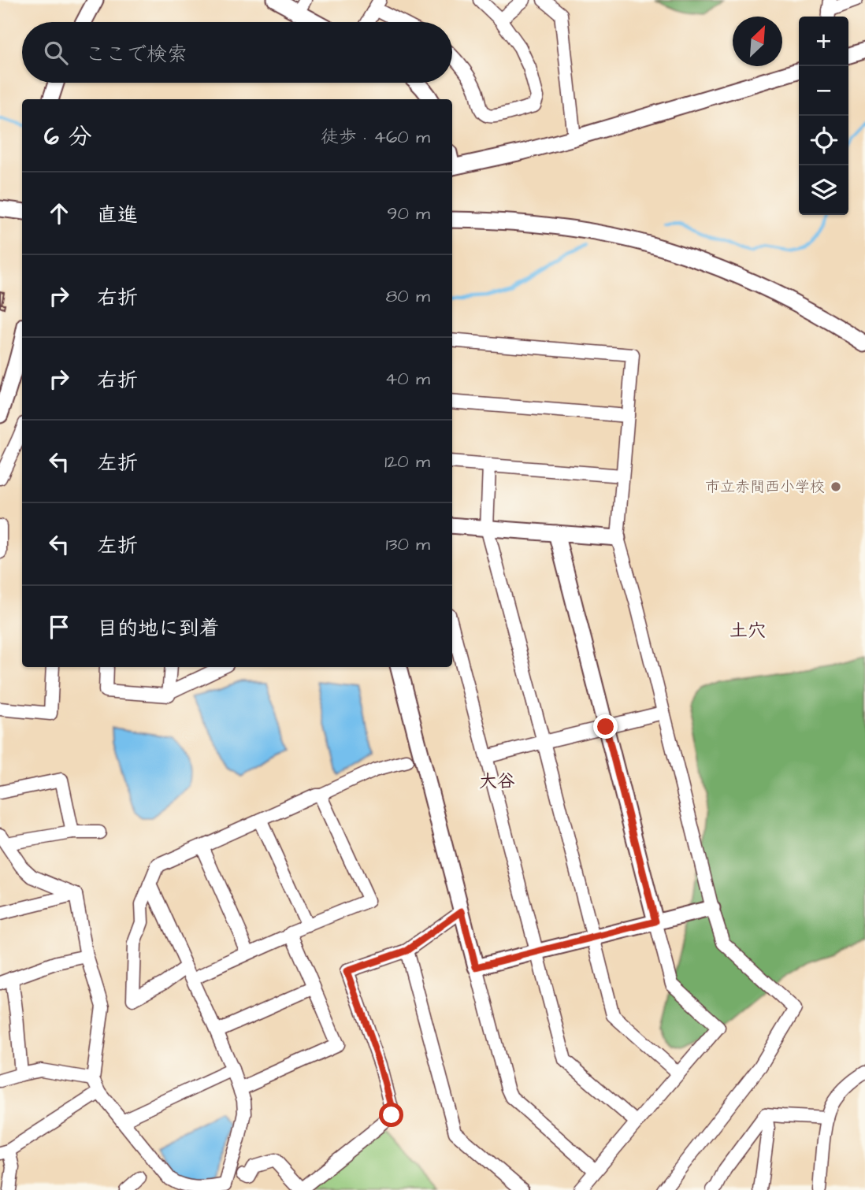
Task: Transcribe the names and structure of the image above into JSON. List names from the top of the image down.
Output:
{
  "districts": ["土穴", "大谷"],
  "places": ["市立赤間西小学校"],
  "north": "top right",
  "page": {
    "map_buttons": ["+", "−"],
    "search": "ここで検索",
    "heading": ["6 分", "徒歩 · 460 m"],
    "list": [
      ["直進", "90 m"],
      ["右折", "80 m"],
      ["右折", "40 m"],
      ["左折", "120 m"],
      ["左折", "130 m"],
      "目的地に到着"
    ]
  }
}
